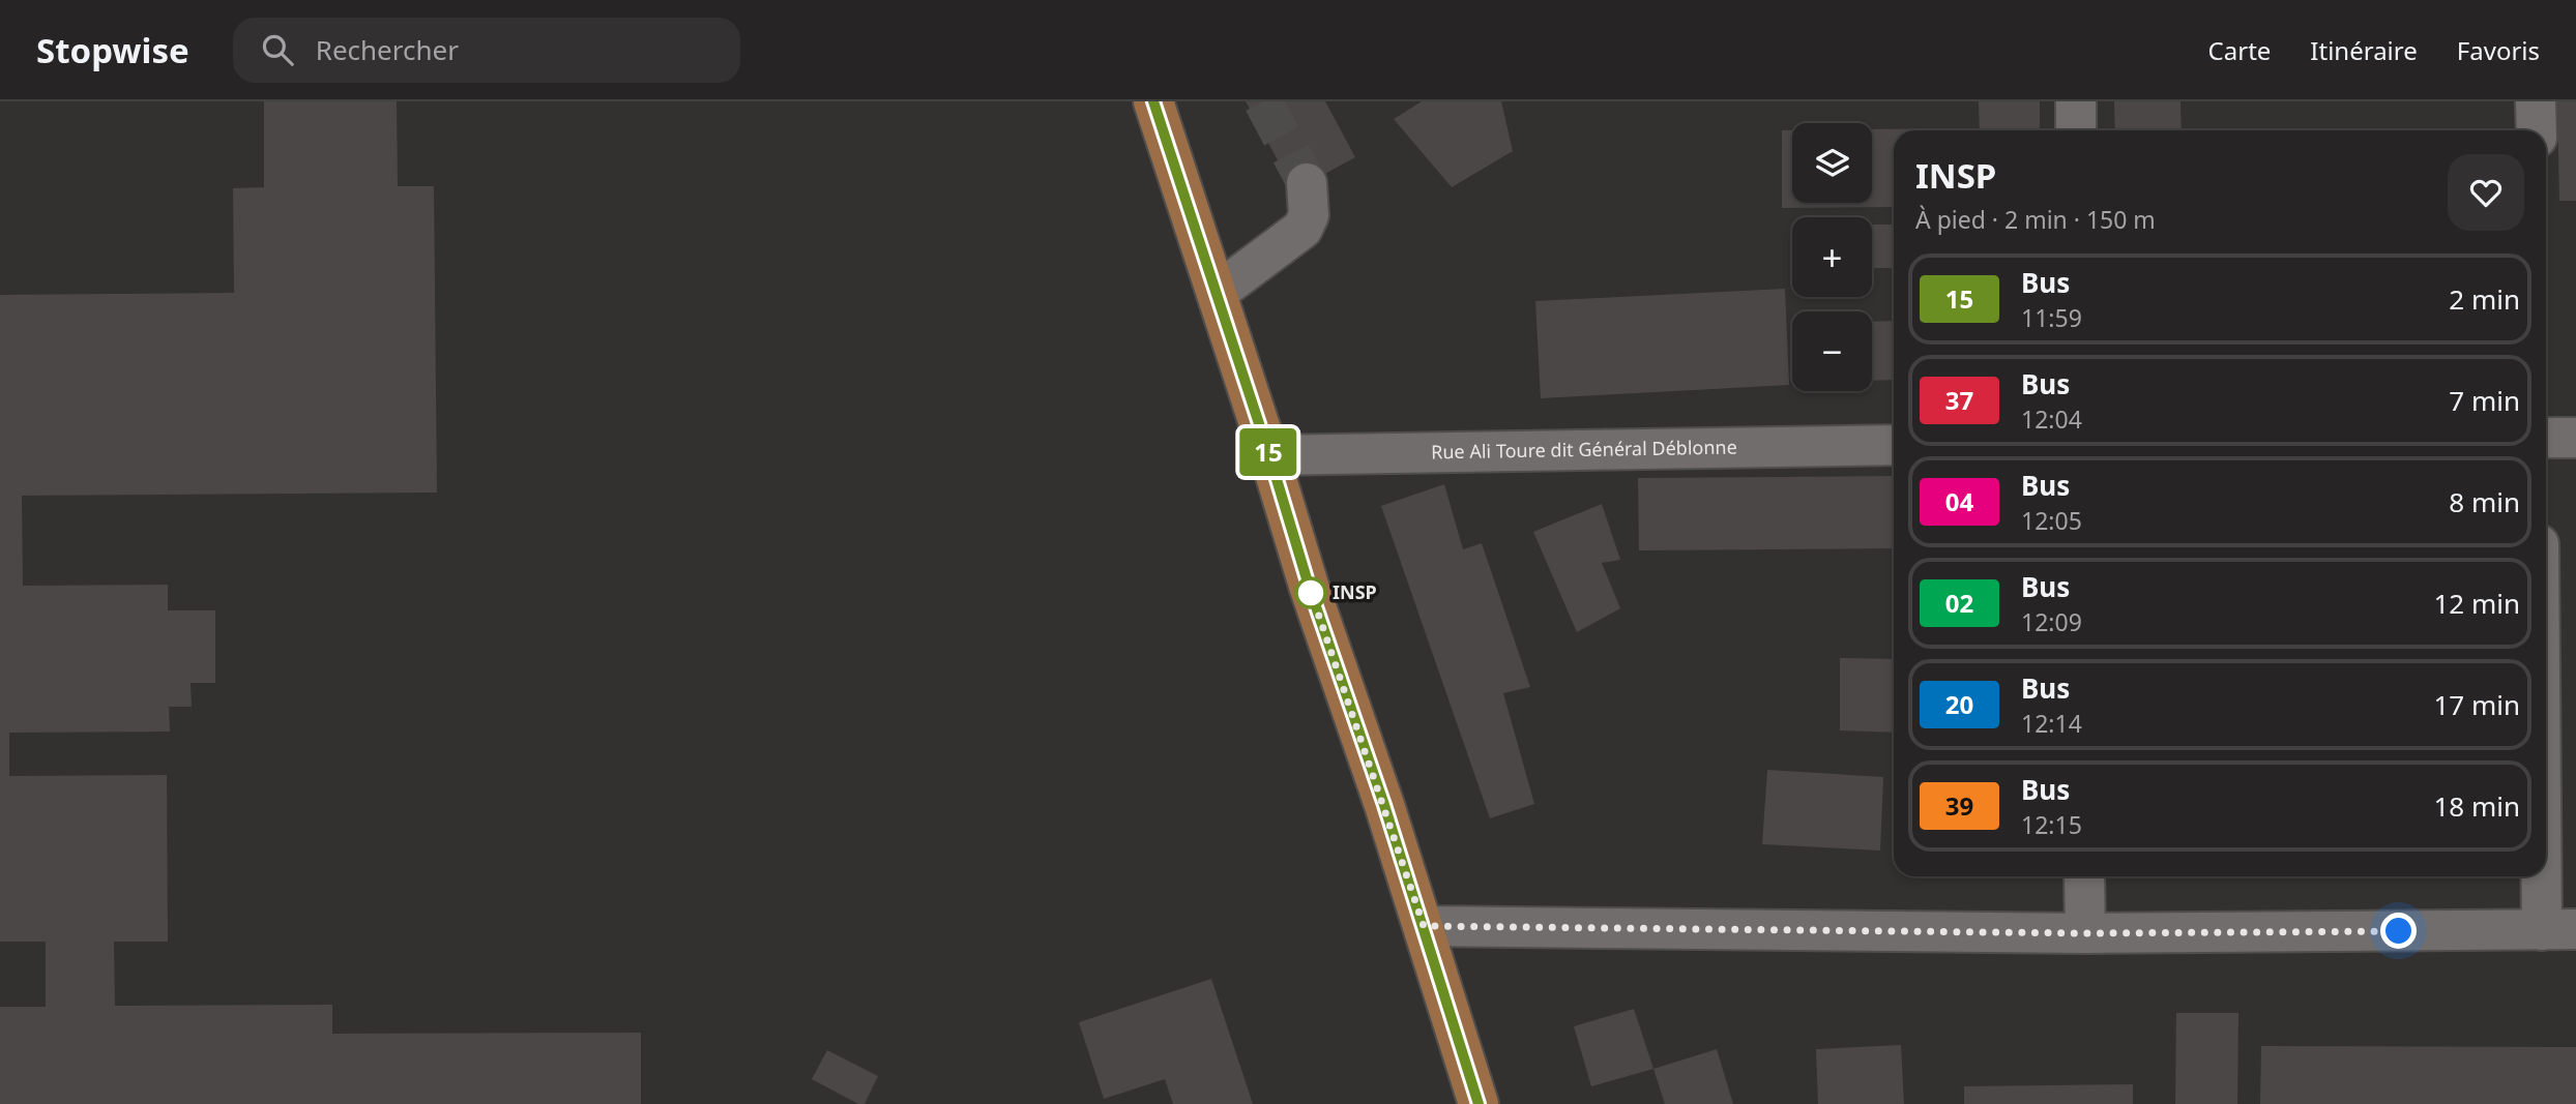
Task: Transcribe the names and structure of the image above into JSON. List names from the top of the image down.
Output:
{
  "streets": {
    "street": ["Rue Ali Toure dit Général Déblonne"]
  },
  "places": ["INSP"],
  "lines": ["bus line 15"],
  "page": {
    "header": "Stopwise",
    "search": "Rechercher",
    "nav": ["Carte", "Itinéraire", "Favoris"],
    "on_map": "15",
    "map_buttons": ["+", "−"],
    "heading": ["INSP", "À pied · 2 min · 150 m"],
    "list": [
      {
        "mark": "15",
        "name": "Bus",
        "note": "11:59",
        "value": "2 min"
      },
      {
        "mark": "37",
        "name": "Bus",
        "note": "12:04",
        "value": "7 min"
      },
      {
        "mark": "04",
        "name": "Bus",
        "note": "12:05",
        "value": "8 min"
      },
      {
        "mark": "02",
        "name": "Bus",
        "note": "12:09",
        "value": "12 min"
      },
      {
        "mark": "20",
        "name": "Bus",
        "note": "12:14",
        "value": "17 min"
      },
      {
        "mark": "39",
        "name": "Bus",
        "note": "12:15",
        "value": "18 min"
      }
    ]
  }
}
